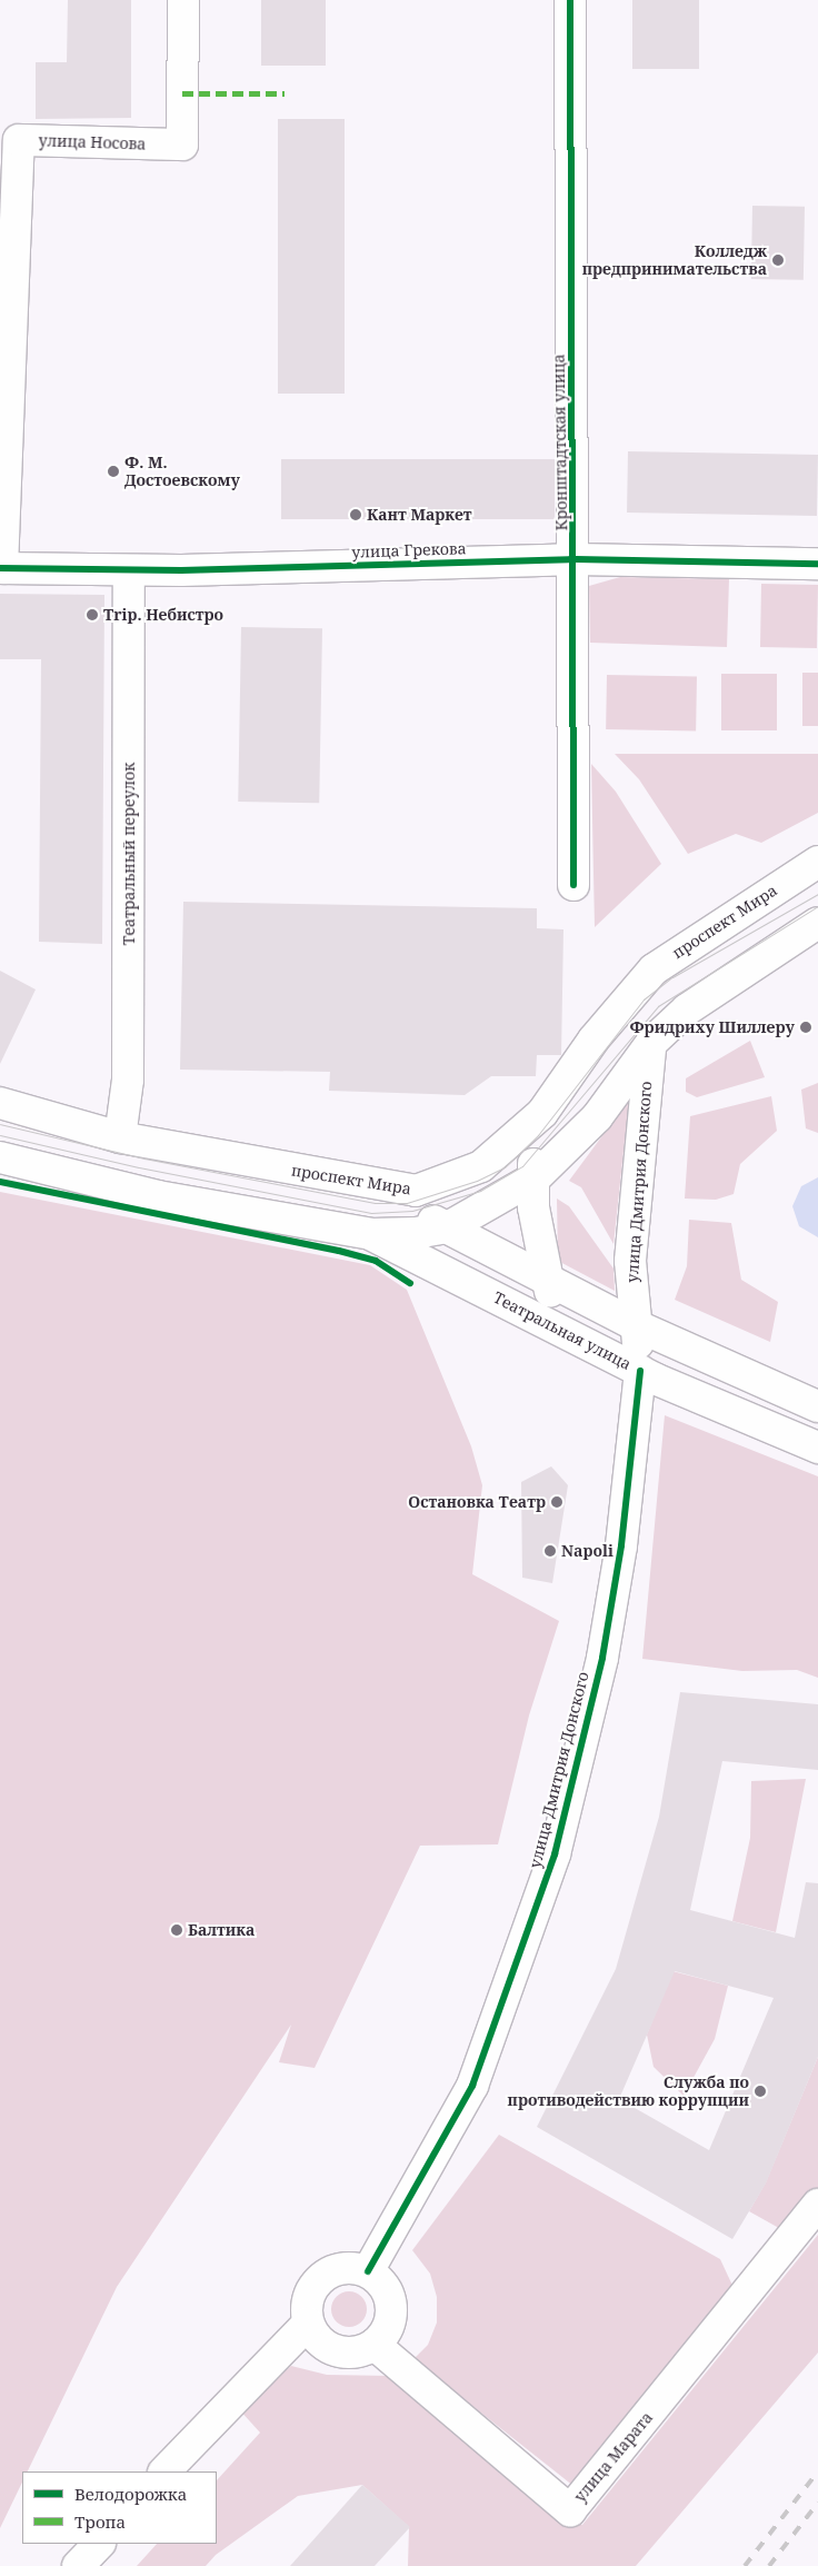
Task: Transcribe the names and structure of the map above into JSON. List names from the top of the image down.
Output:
{
  "streets": {
    "street": [
      "улица Носова",
      "Кронштадтская улица",
      "улица Грекова",
      "Театральный переулок",
      "проспект Мира",
      "улица Дмитрия Донского",
      "Театральная улица",
      "улица Марата"
    ]
  },
  "crossings": [
    ["улица Носова", "улица Грекова"],
    ["Кронштадтская улица", "улица Грекова"],
    ["улица Грекова", "Театральный переулок"],
    ["Театральный переулок", "проспект Мира"],
    ["улица Дмитрия Донского", "Театральная улица"],
    ["улица Дмитрия Донского", "улица Марата"]
  ],
  "places": [
    "Колледж предпринимательства",
    "Ф. М. Достоевскому",
    "Кант Маркет",
    "Trip. Небистро",
    "Фридриху Шиллеру",
    "Остановка Театр",
    "Napoli",
    "Балтика",
    "Служба по противодействию коррупции"
  ],
  "legend": ["Велодорожка", "Тропа"]
}
